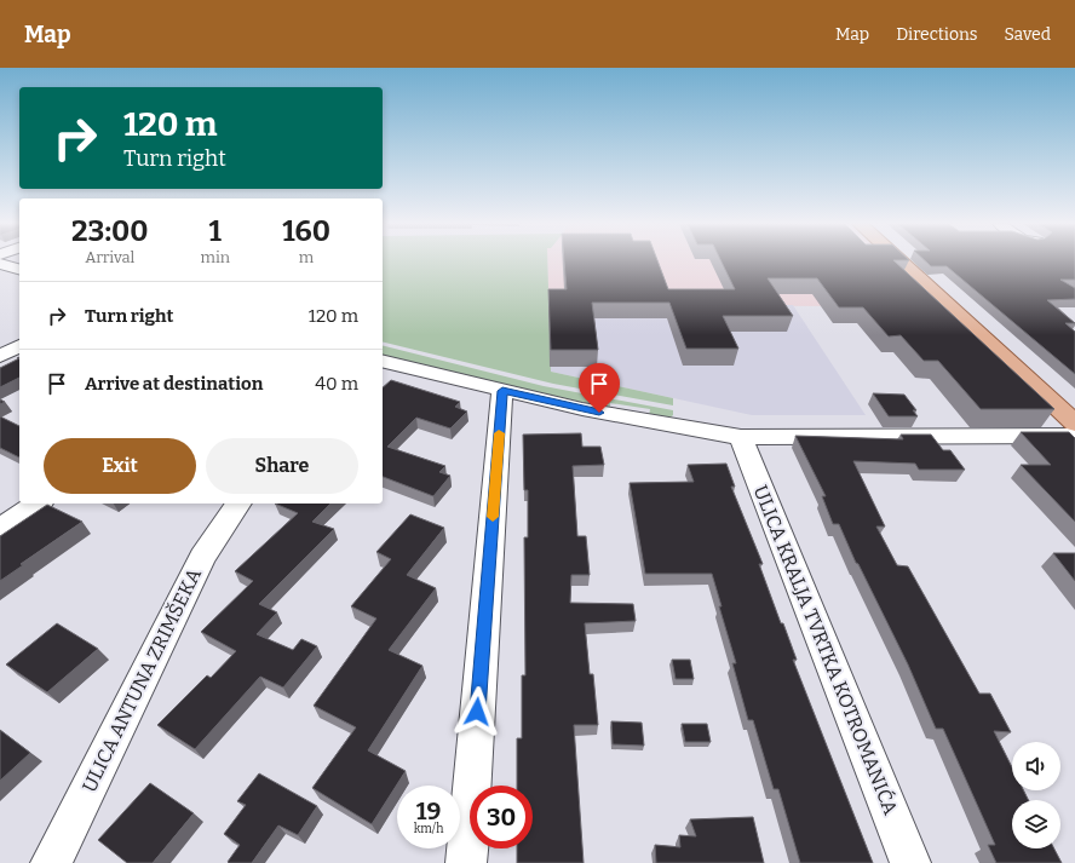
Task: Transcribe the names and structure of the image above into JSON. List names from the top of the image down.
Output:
{
  "streets": {
    "street": ["ULICA KRALJA TVRTKA KOTROMANIĆA", "ULICA ANTUNA ZRIMŠEKA"]
  },
  "page": {
    "header": "Map",
    "nav": ["Map", "Directions", "Saved"],
    "turn": ["120 m", "Turn right"],
    "eta": [
      "23:00",
      "Arrival",
      "1",
      "min",
      "160",
      "m"
    ],
    "list": [
      {
        "name": "Turn right",
        "value": "120 m"
      },
      {
        "name": "Arrive at destination",
        "value": "40 m"
      }
    ],
    "buttons": ["Exit", "Share"],
    "speed": "19 km/h",
    "limit": "30"
  }
}
